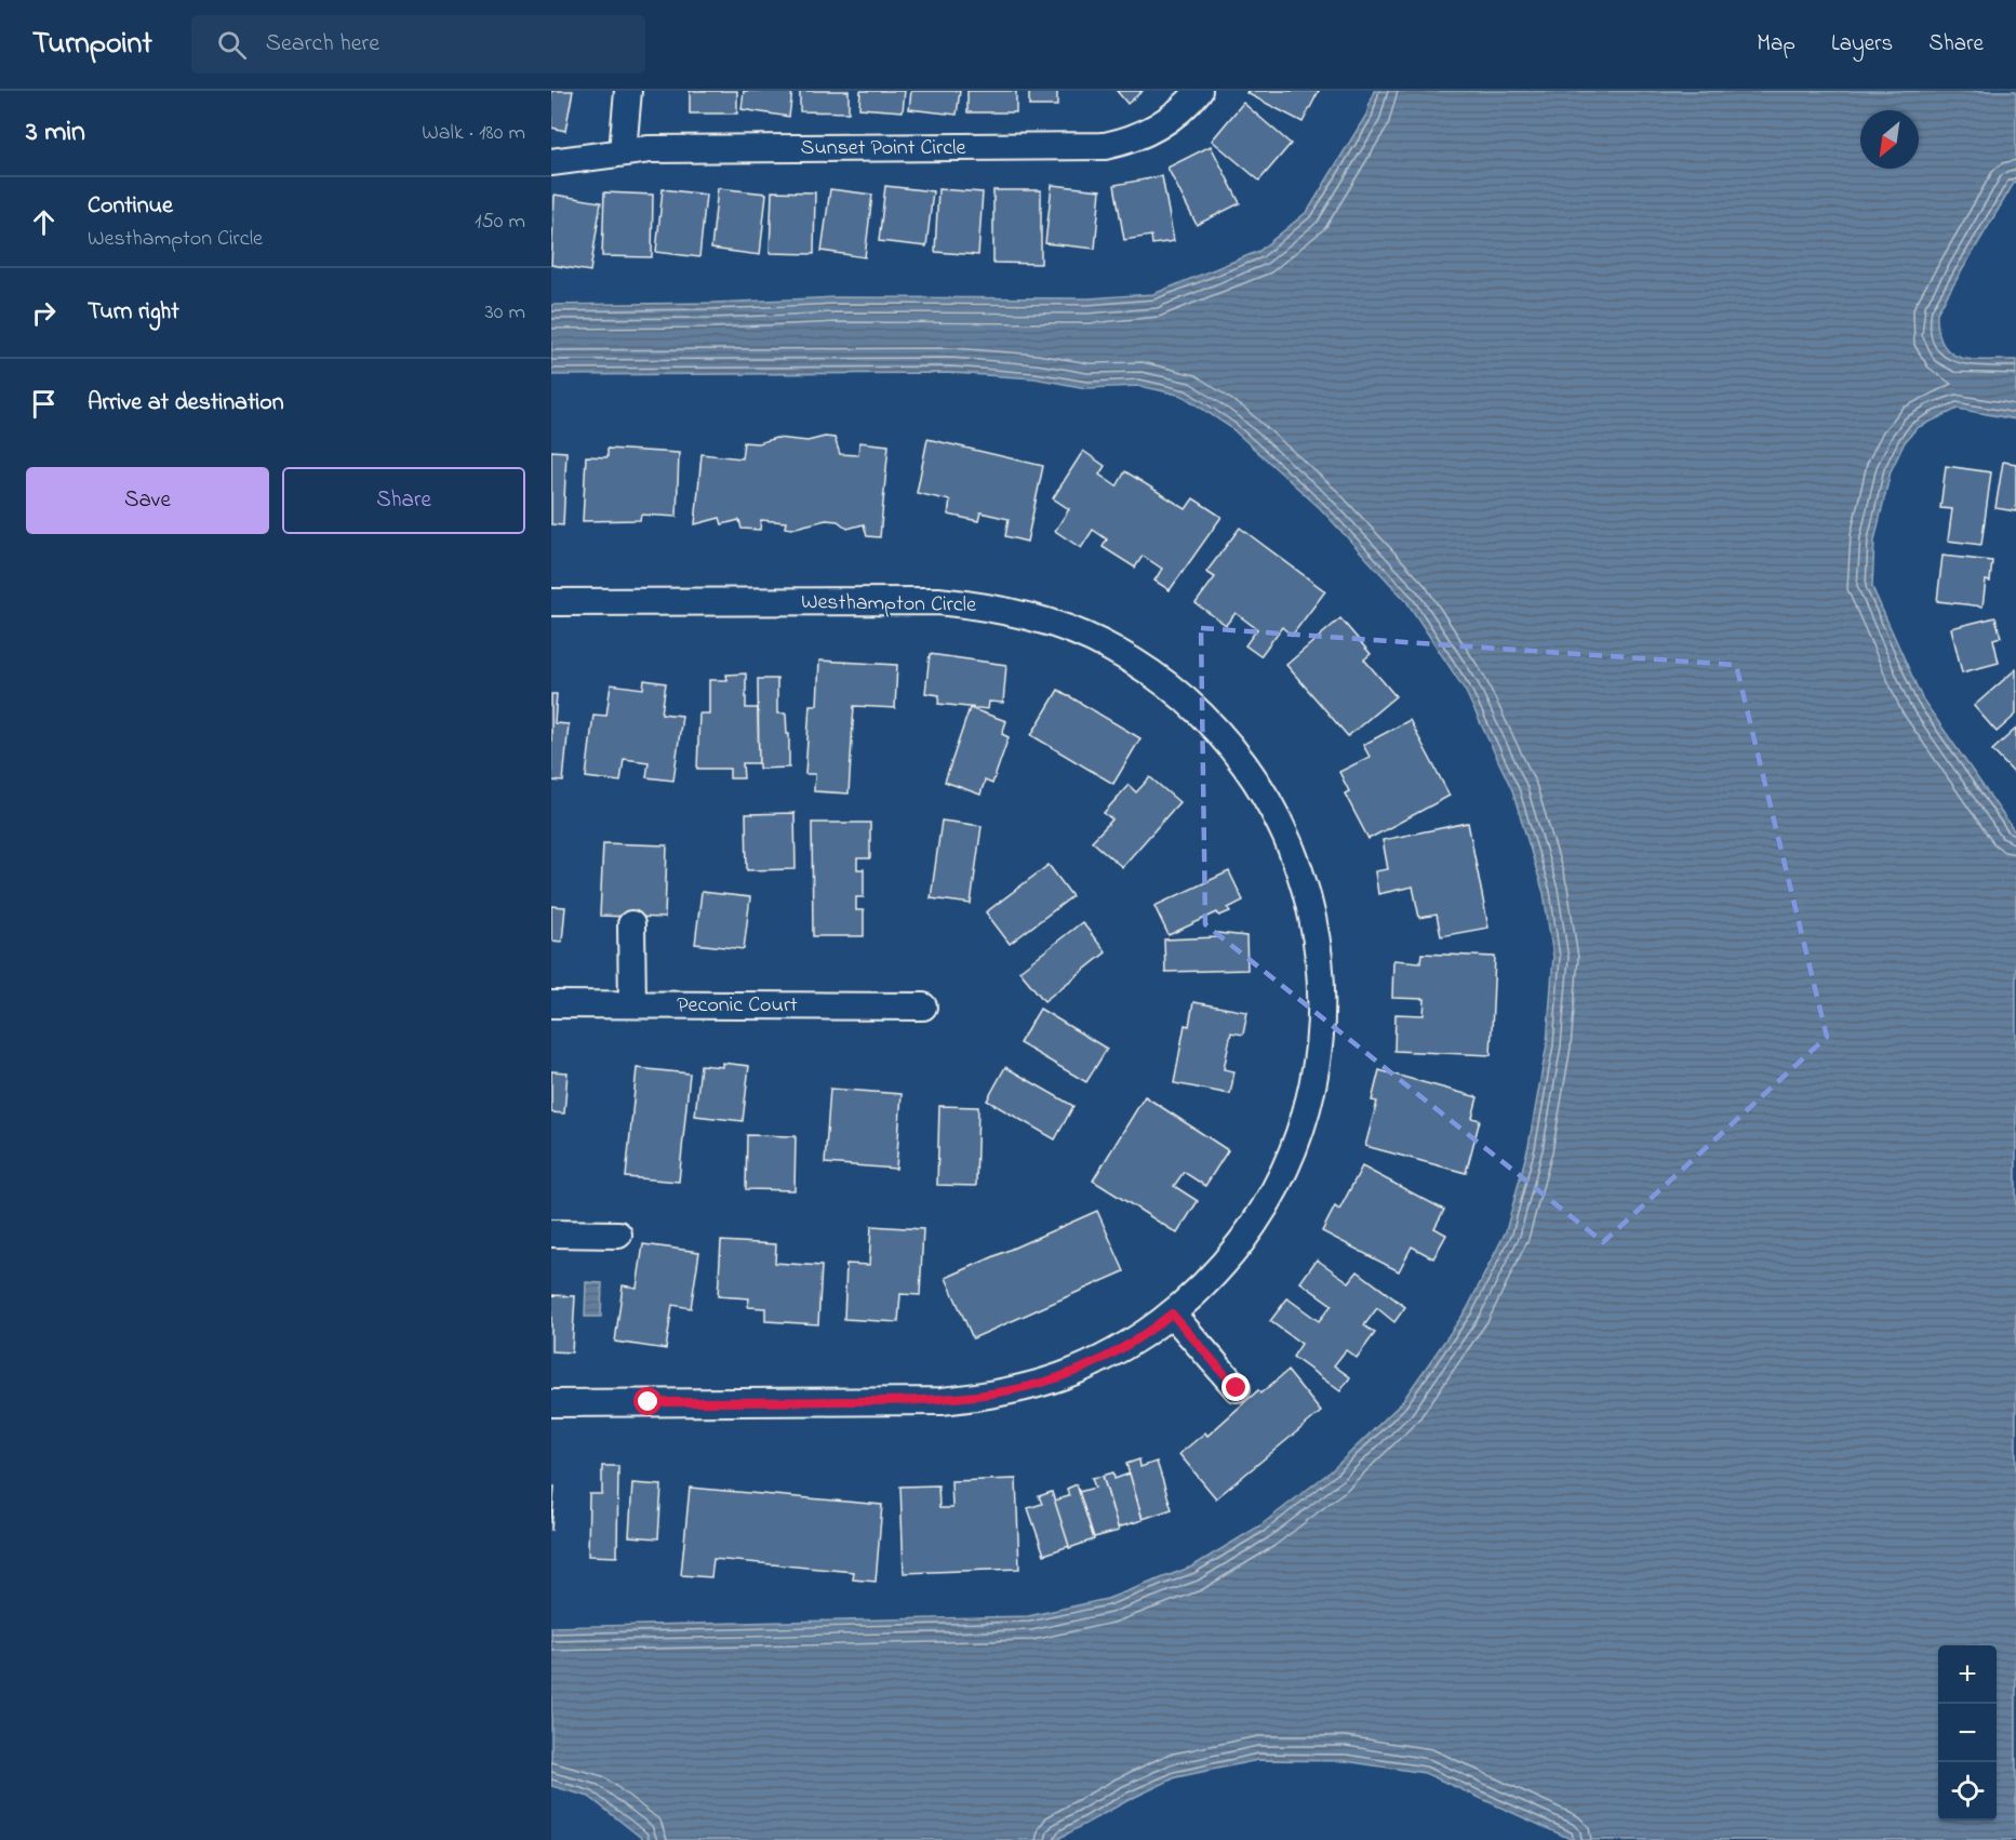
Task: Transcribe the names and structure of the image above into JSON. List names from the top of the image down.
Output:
{
  "streets": {
    "street": ["Sunset Point Circle", "Westhampton Circle", "Peconic Court"]
  },
  "north": "bottom left",
  "page": {
    "header": "Turnpoint",
    "search": "Search here",
    "nav": ["Map", "Layers", "Share"],
    "heading": ["3 min", "Walk · 180 m"],
    "list": [
      ["Continue", "Westhampton Circle", "150 m"],
      ["Turn right", "30 m"],
      "Arrive at destination"
    ],
    "buttons": ["Save", "Share"],
    "map_buttons": ["+", "−"]
  }
}
